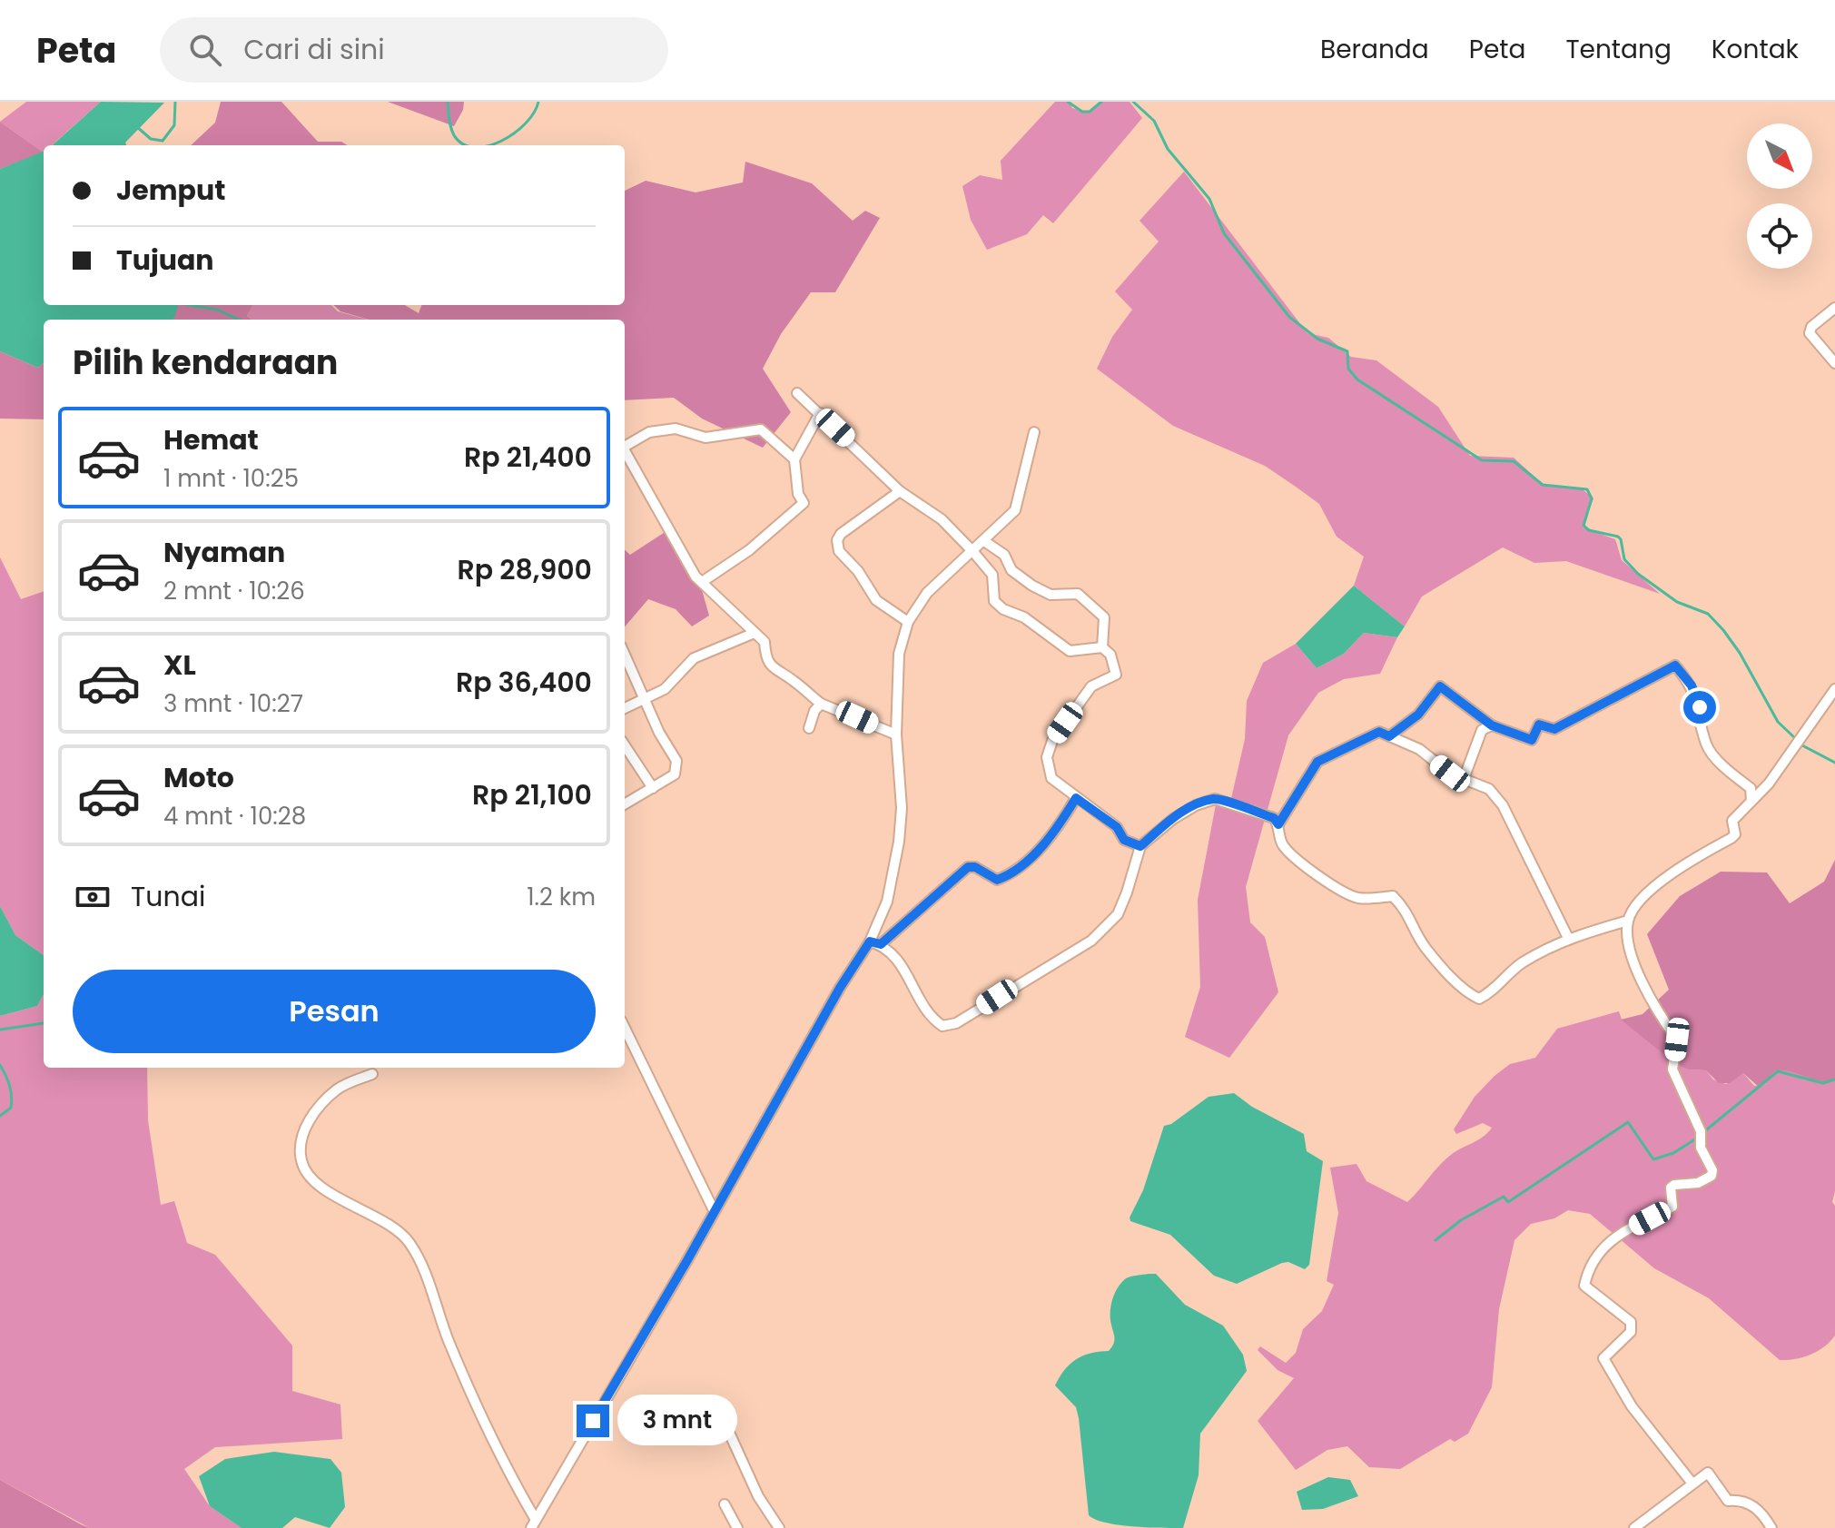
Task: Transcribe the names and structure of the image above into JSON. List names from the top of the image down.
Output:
{
  "north": "bottom right",
  "page": {
    "header": "Peta",
    "search": "Cari di sini",
    "nav": [
      "Beranda",
      "Peta",
      "Tentang",
      "Kontak"
    ],
    "banner": ["Jemput", "Tujuan"],
    "heading": "Pilih kendaraan",
    "list": [
      {
        "name": "Hemat",
        "note": "1 mnt · 10:25",
        "value": "Rp 21,400"
      },
      {
        "name": "Nyaman",
        "note": "2 mnt · 10:26",
        "value": "Rp 28,900"
      },
      {
        "name": "XL",
        "note": "3 mnt · 10:27",
        "value": "Rp 36,400"
      },
      {
        "name": "Moto",
        "note": "4 mnt · 10:28",
        "value": "Rp 21,100"
      }
    ],
    "pay": ["Tunai", "1.2 km"],
    "buttons": "Pesan",
    "bubble": "3 mnt"
  }
}
